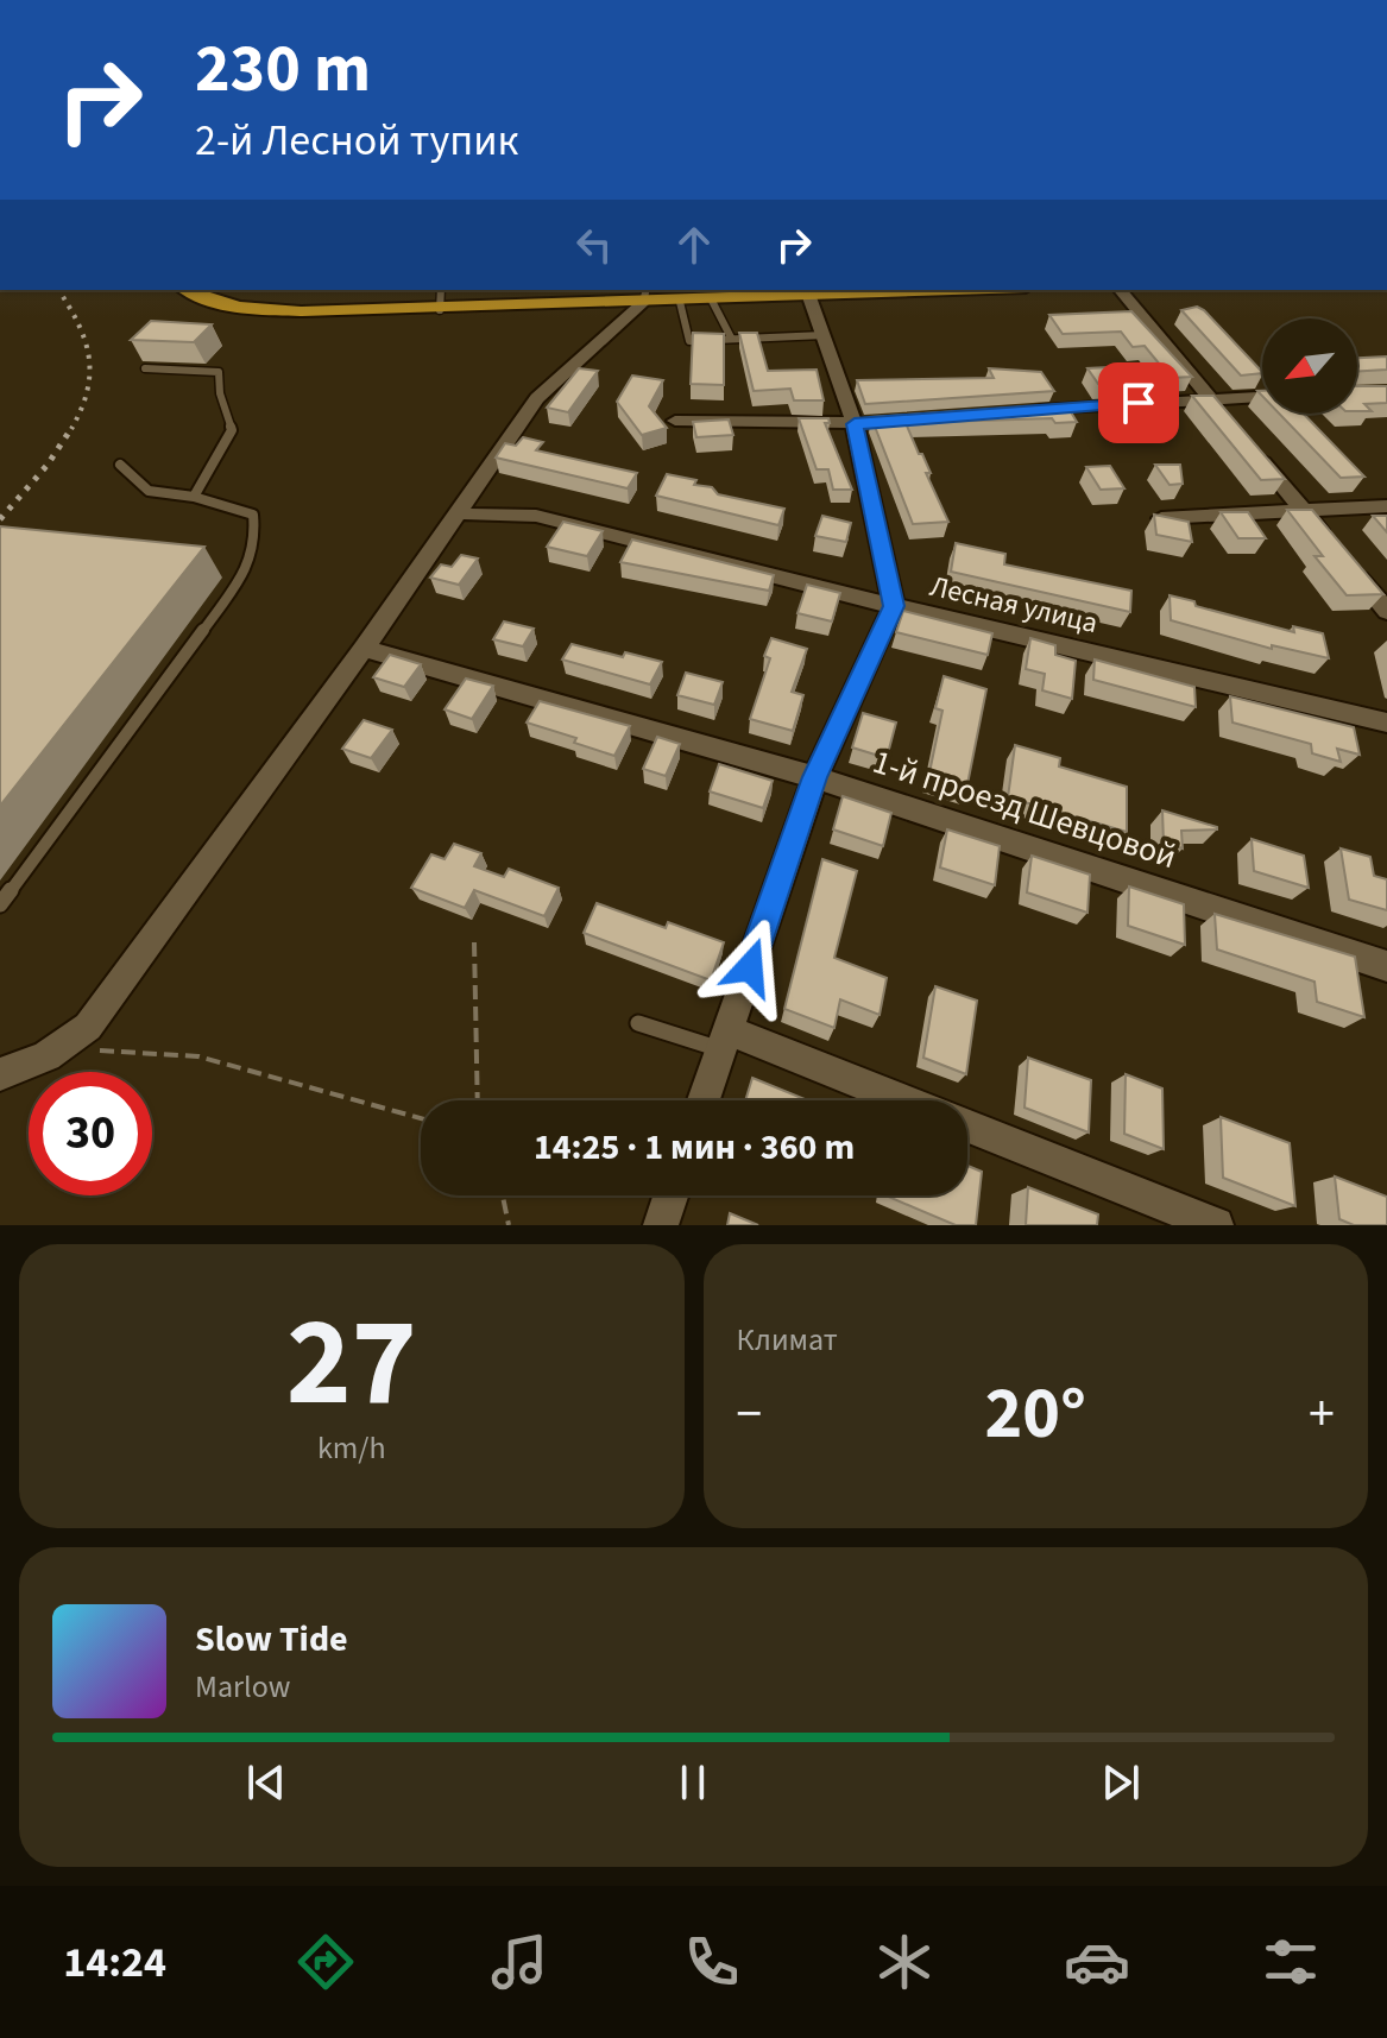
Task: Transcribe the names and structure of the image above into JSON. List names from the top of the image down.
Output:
{
  "streets": {
    "street": ["Лесная улица", "1-й проезд Шевцовой"]
  },
  "north": "bottom left",
  "page": {
    "turn": ["230 m", "2-й Лесной тупик"],
    "limit": "30",
    "trip": "14:25 · 1 мин · 360 m",
    "tile": [
      ["27", "km/h"],
      "Климат"
    ],
    "heat": ["−", "20°", "+"],
    "song": ["Slow Tide", "Marlow"],
    "tabs": "14:24"
  }
}
